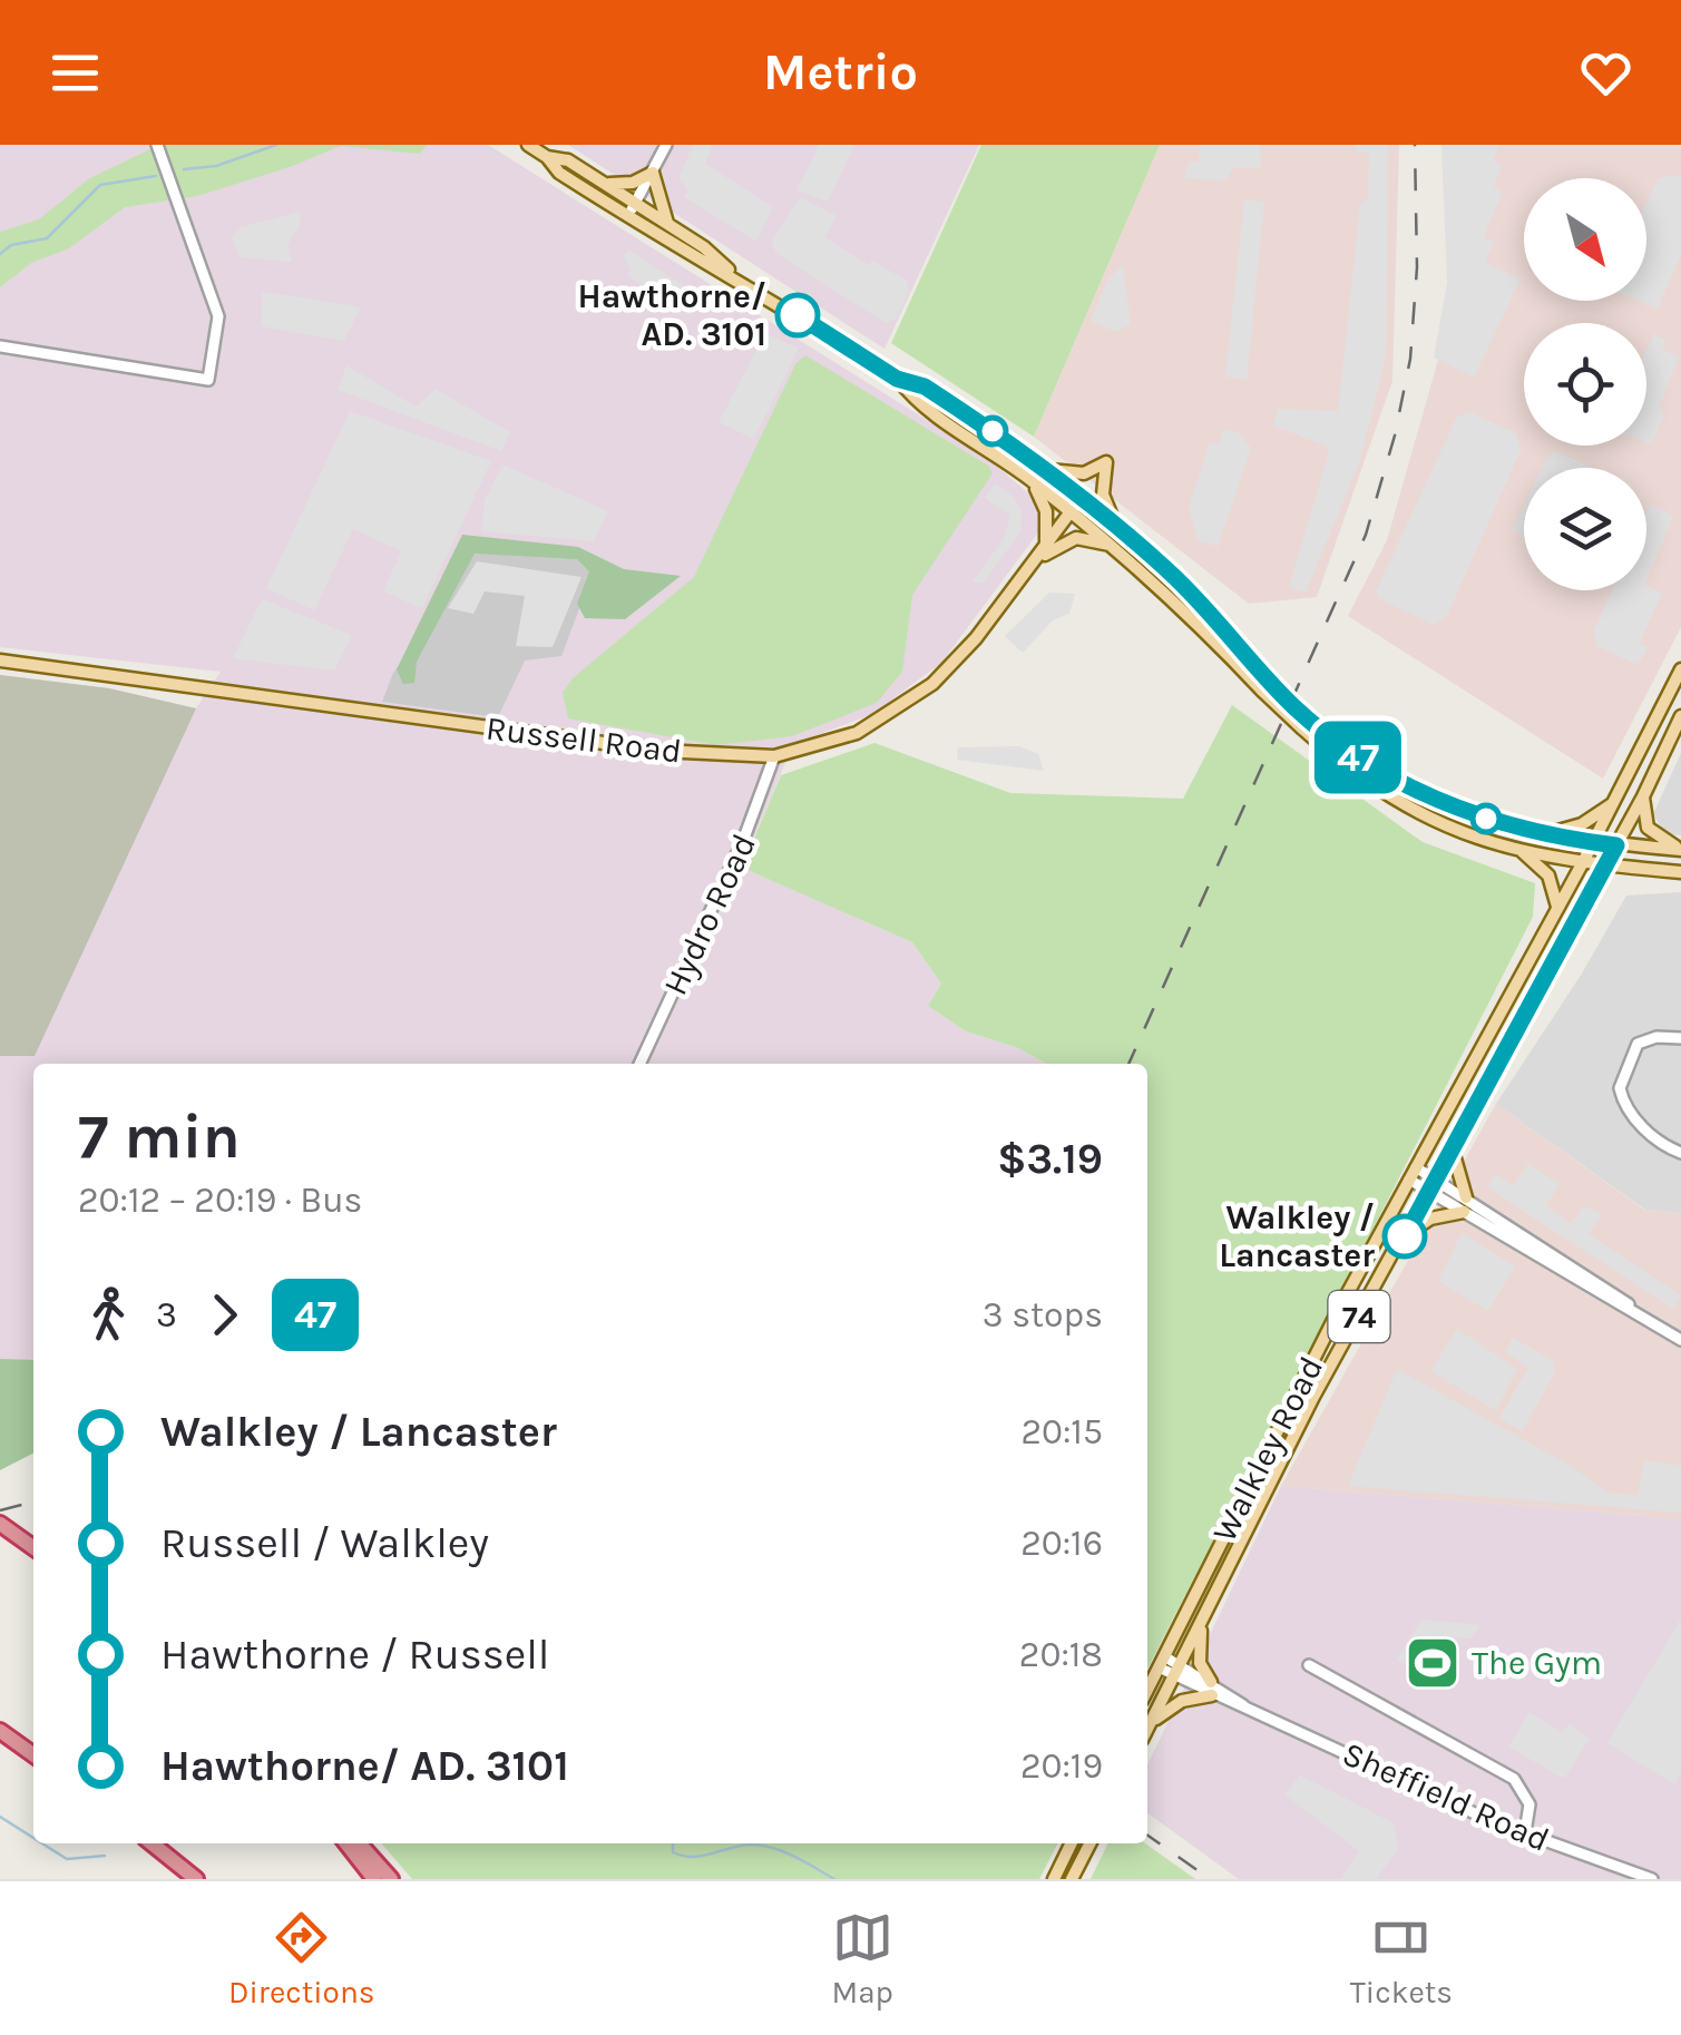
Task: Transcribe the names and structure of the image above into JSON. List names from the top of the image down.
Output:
{
  "streets": {
    "main road": ["Russell Road", "74", "Walkley Road"],
    "street": ["Hydro Road", "Sheffield Road"]
  },
  "crossings": [
    ["Russell Road", "Hydro Road"],
    ["Walkley Road", "Sheffield Road"]
  ],
  "places": {
    "other": ["Hawthorne/ AD. 3101", "Walkley / Lancaster"],
    "sports": ["The Gym"]
  },
  "lines": ["bus line 47"],
  "north": "bottom right",
  "page": {
    "header": "Metrio",
    "on_map": "47",
    "heading": ["7 min", "20:12 – 20:19 · Bus", "$3.19"],
    "legs": ["3", "47", "3 stops"],
    "list": [
      {
        "name": "Walkley / Lancaster",
        "value": "20:15"
      },
      {
        "name": "Russell / Walkley",
        "value": "20:16"
      },
      {
        "name": "Hawthorne / Russell",
        "value": "20:18"
      },
      {
        "name": "Hawthorne/ AD. 3101",
        "value": "20:19"
      }
    ],
    "tabs": ["Directions", "Map", "Tickets"]
  }
}
